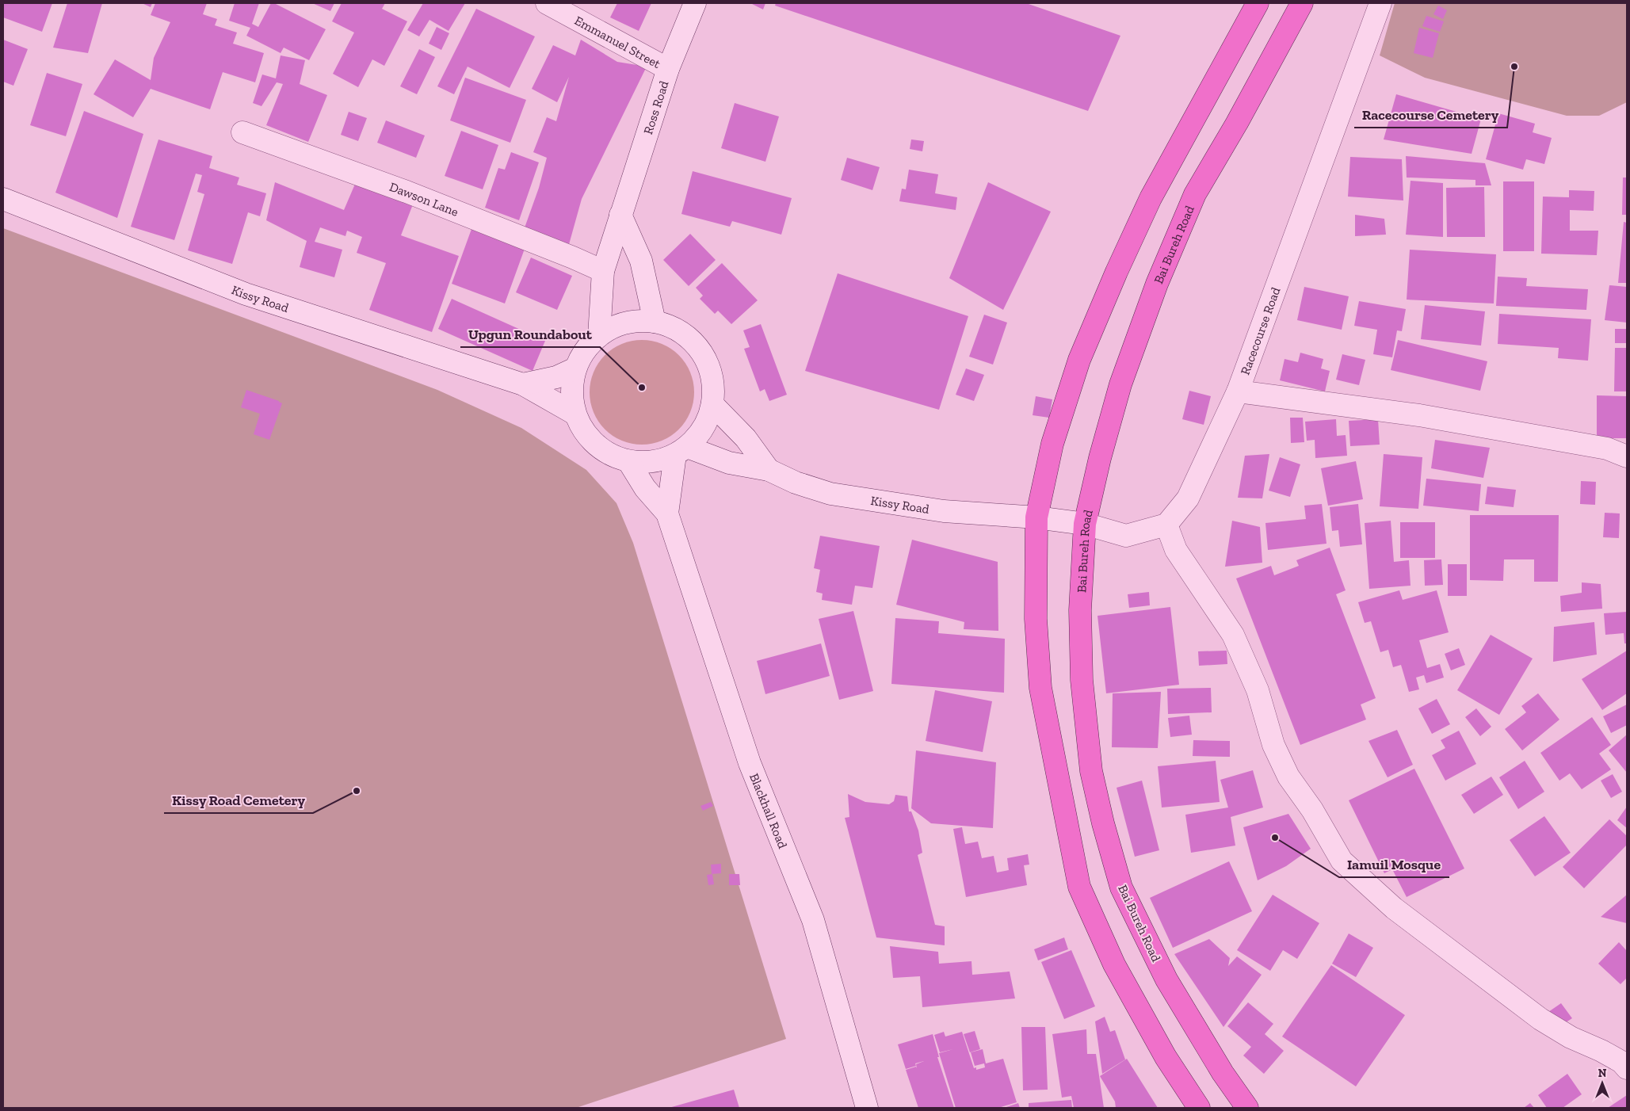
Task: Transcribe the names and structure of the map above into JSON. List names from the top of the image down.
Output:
{
  "streets": {
    "highway": ["Bai Bureh Road"],
    "main road": [
      "Emmanuel Street",
      "Ross Road",
      "Dawson Lane",
      "Kissy Road",
      "Racecourse Road",
      "Blackhall Road"
    ]
  },
  "crossings": [
    ["Emmanuel Street", "Ross Road"],
    ["Ross Road", "Dawson Lane"],
    ["Ross Road", "Kissy Road"],
    ["Ross Road", "Blackhall Road"],
    ["Kissy Road", "Blackhall Road"]
  ],
  "places": [
    "Racecourse Cemetery",
    "Upgun Roundabout",
    "Kissy Road Cemetery",
    "Iamuil Mosque"
  ],
  "north": "top"
}
